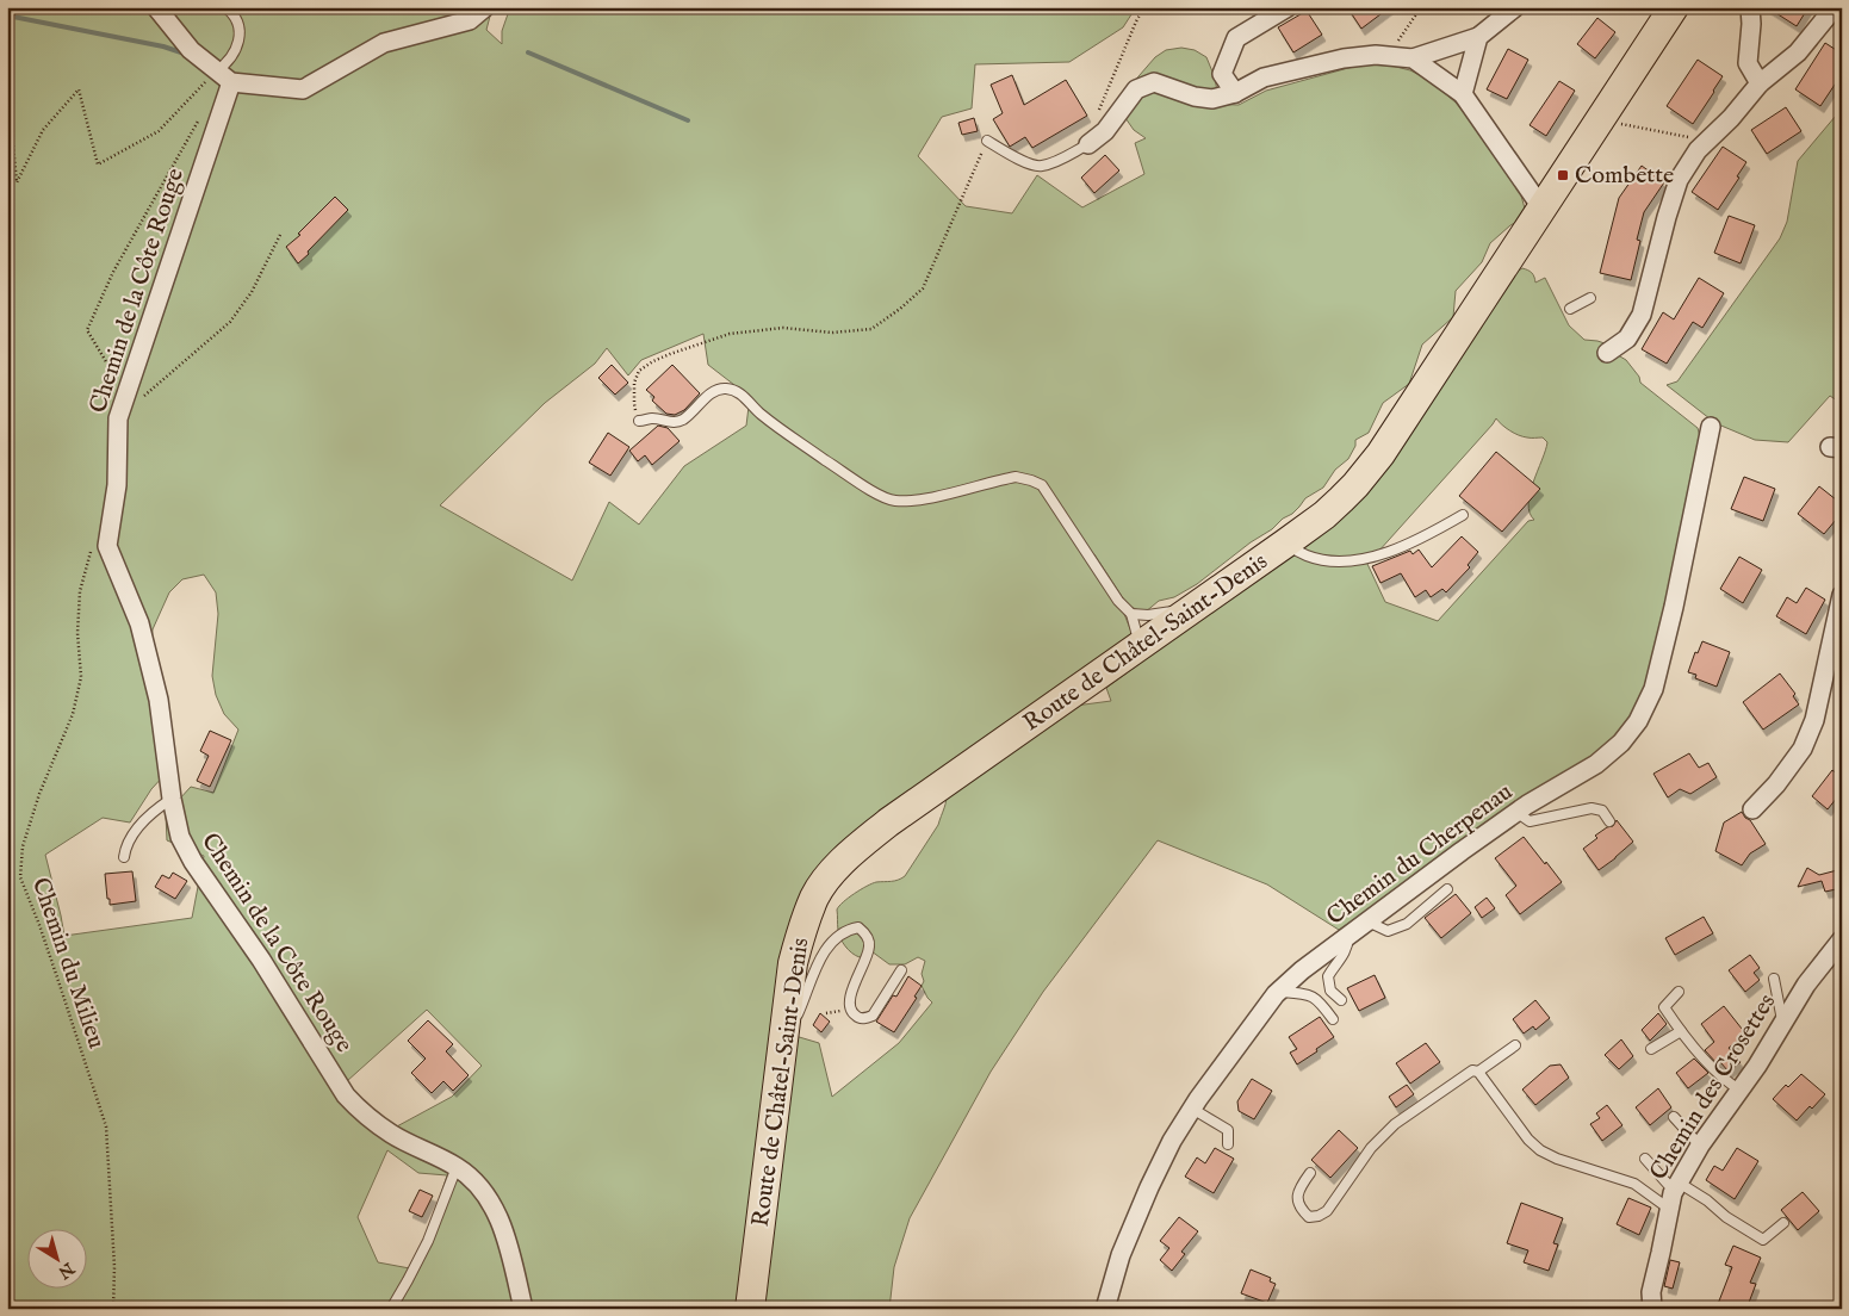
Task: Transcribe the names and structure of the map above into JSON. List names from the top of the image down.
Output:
{
  "streets": {
    "main road": ["Route de Châtel-Saint-Denis"],
    "street": ["Chemin de la Côte Rouge", "Chemin du Cherpenau", "Chemin des Crosettes"],
    "path": ["Chemin du Milieu"]
  },
  "places": {
    "transit": ["Combette"]
  },
  "north": "bottom right"
}
